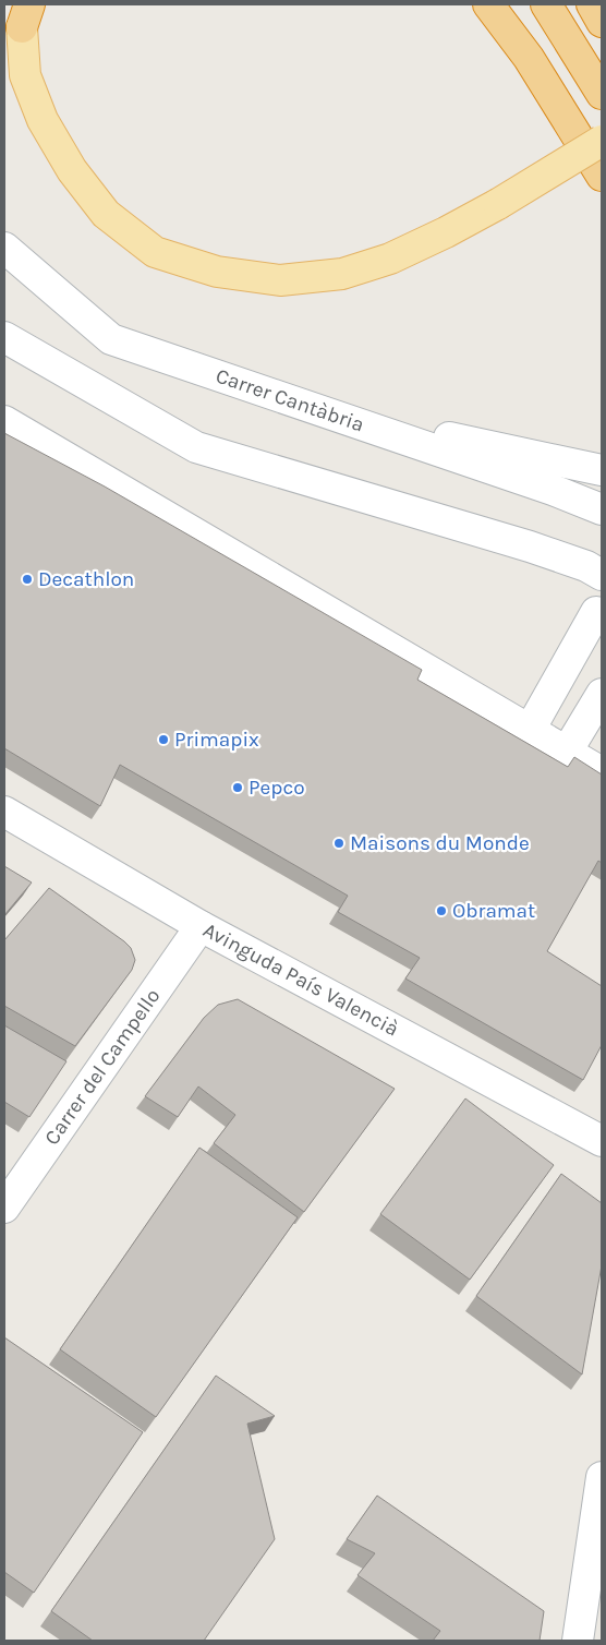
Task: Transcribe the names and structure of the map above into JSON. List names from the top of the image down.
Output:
{
  "streets": {
    "street": ["Carrer Cantàbria", "Avinguda País Valencià", "Carrer del Campello"]
  },
  "crossings": [
    ["Avinguda País Valencià", "Carrer del Campello"]
  ],
  "places": [
    "Decathlon",
    "Primapix",
    "Pepco",
    "Maisons du Monde",
    "Obramat"
  ]
}
